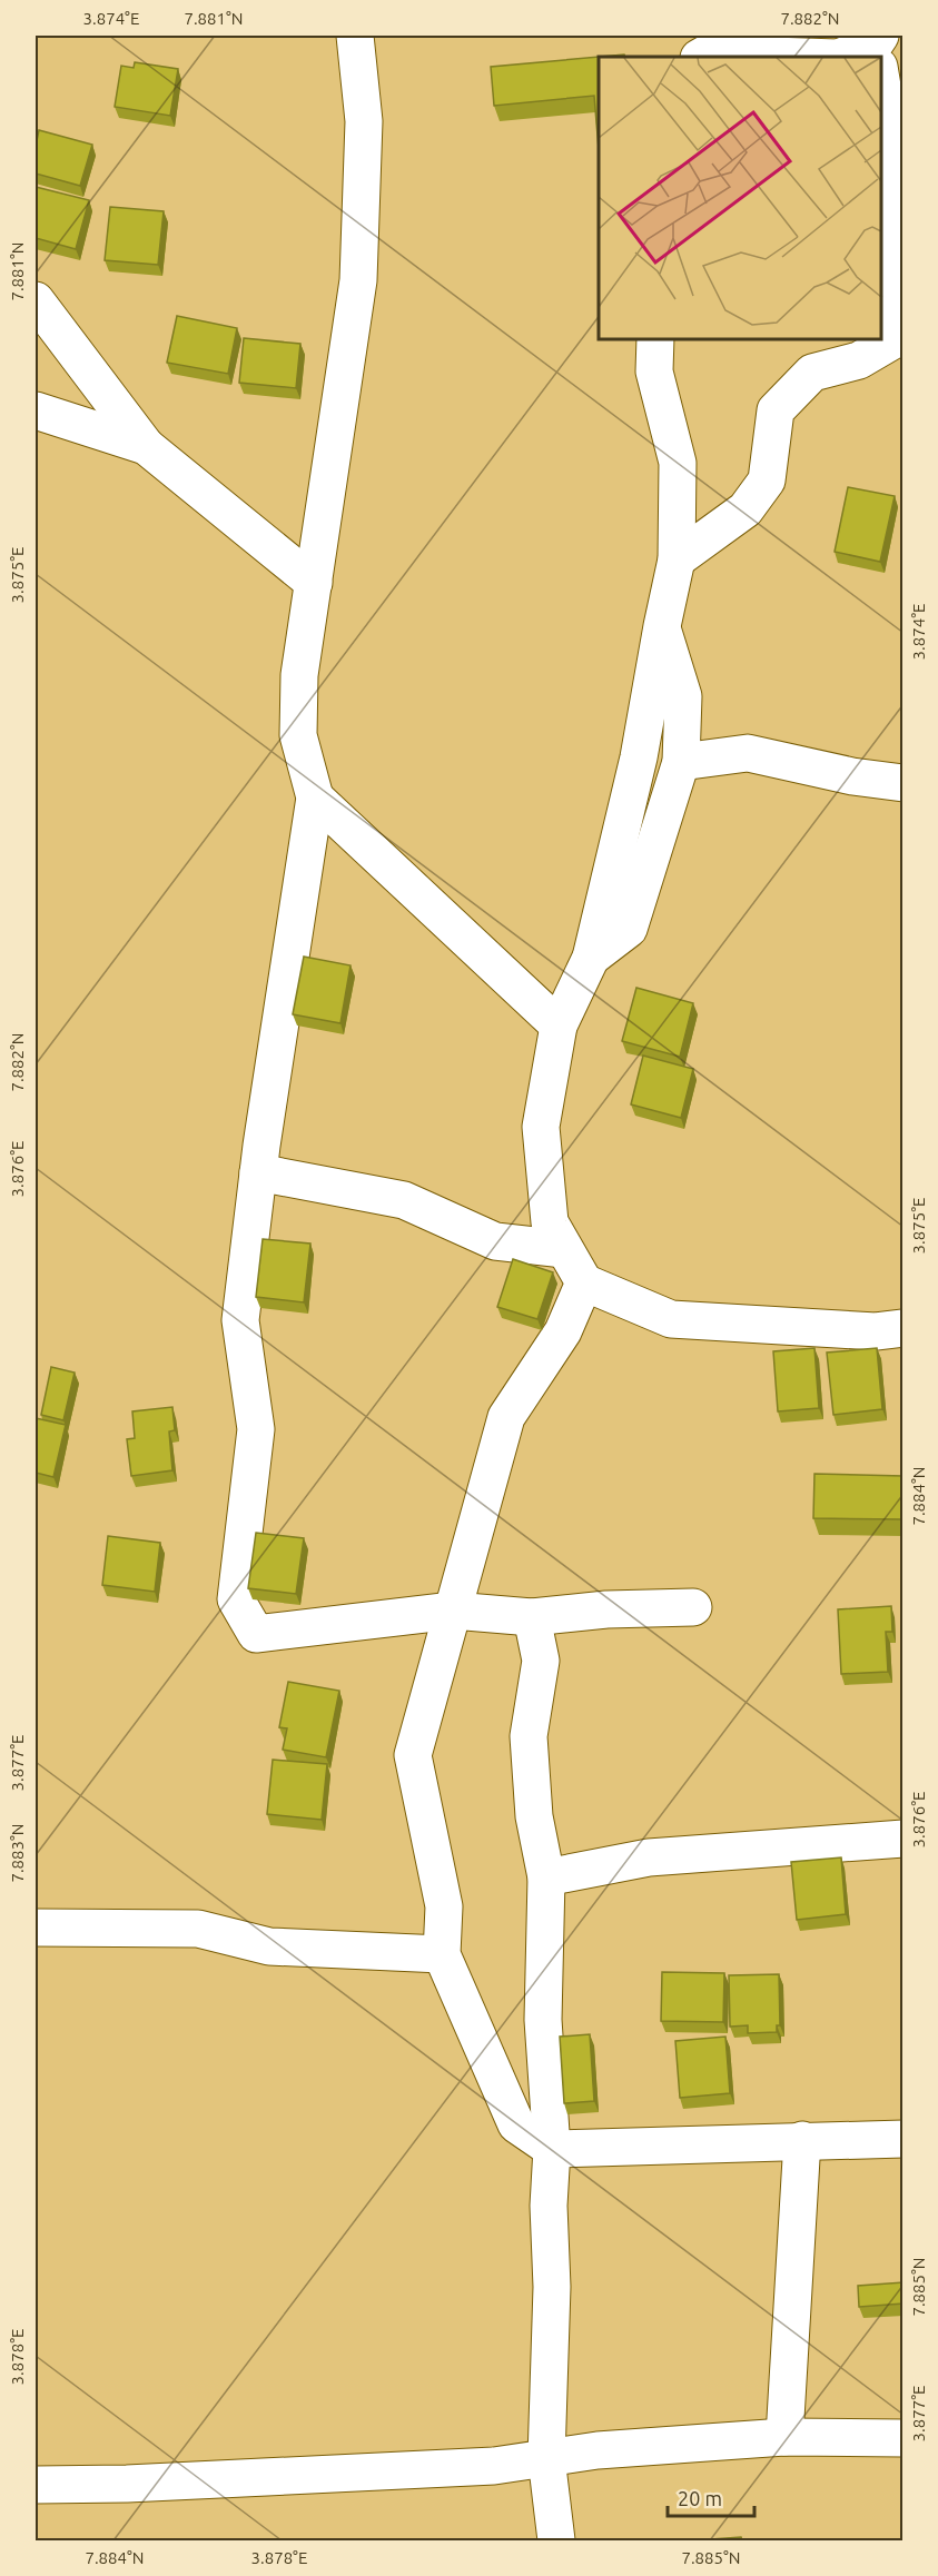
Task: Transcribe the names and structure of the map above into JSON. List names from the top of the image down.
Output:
{
  "scale_bar": "20 m",
  "coordinates": [
    "3.874°E",
    "7.881°N",
    "7.882°N",
    "3.875°E",
    "3.876°E",
    "7.884°N",
    "3.877°E",
    "7.883°N",
    "7.885°N",
    "3.878°E"
  ]
}
